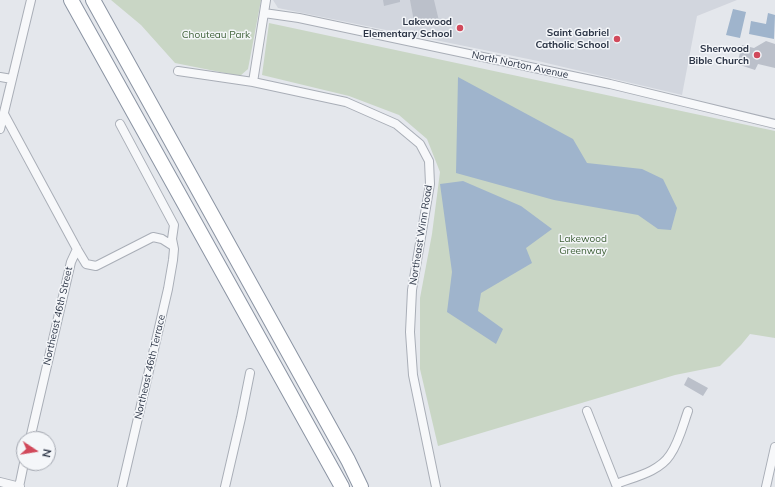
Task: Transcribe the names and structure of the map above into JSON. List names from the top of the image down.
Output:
{
  "streets": {
    "street": [
      "North Norton Avenue",
      "Northeast Winn Road",
      "Northeast 46th Street",
      "Northeast 46th Terrace"
    ]
  },
  "parks": ["Chouteau Park", "Lakewood Greenway"],
  "places": ["Lakewood Elementary School", "Saint Gabriel Catholic School", "Sherwood Bible Church"],
  "north": "right"
}
